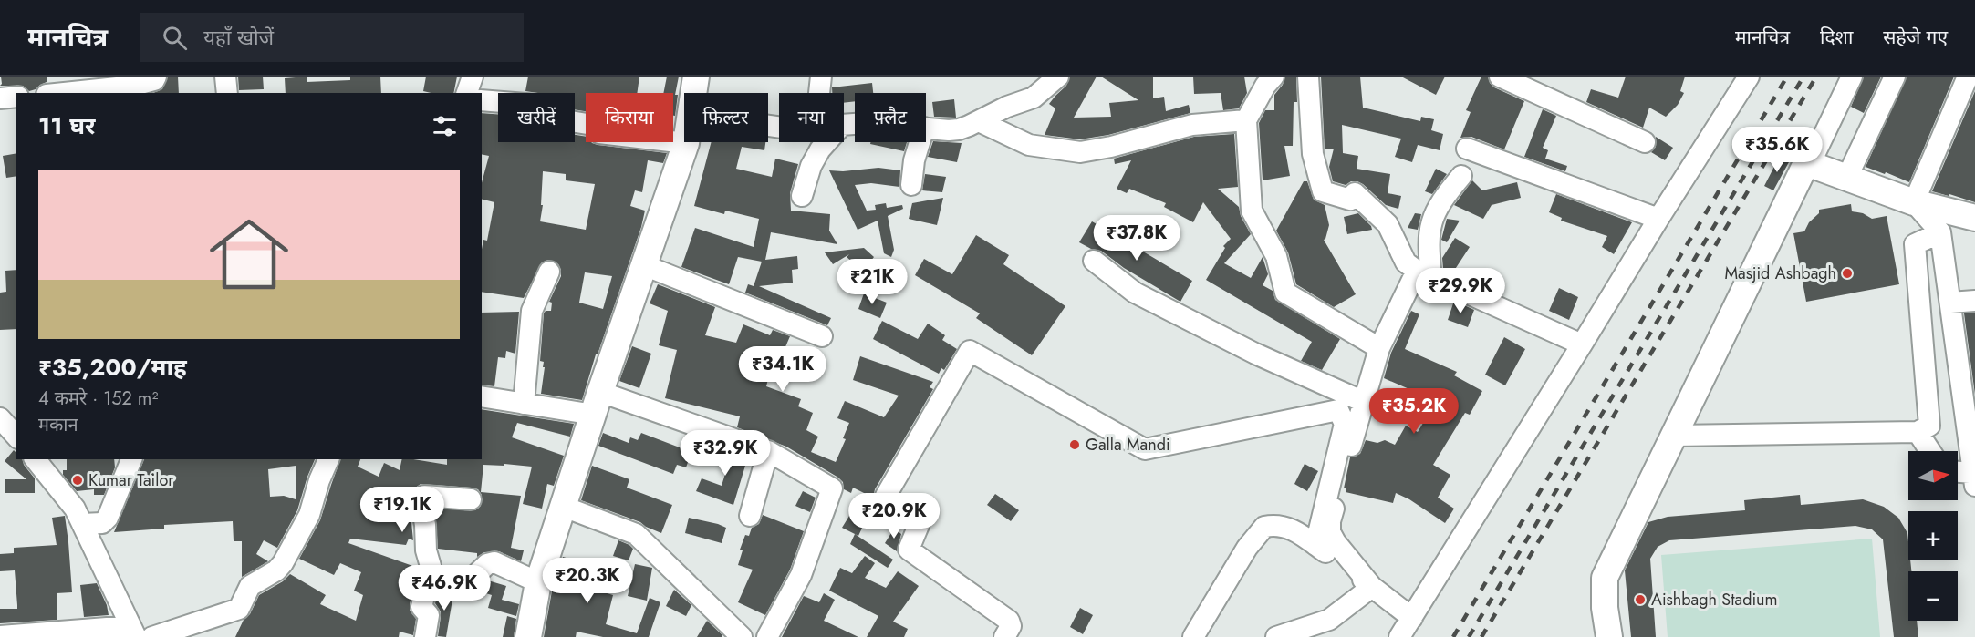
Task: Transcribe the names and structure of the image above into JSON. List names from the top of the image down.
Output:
{
  "places": [
    "Masjid Ashbagh",
    "Galla Mandi",
    "Kumar Tailor",
    "Aishbagh Stadium"
  ],
  "north": "right",
  "page": {
    "header": "मानचित्र",
    "search": "यहाँ खोजें",
    "nav": ["मानचित्र", "दिशा", "सहेजे गए"],
    "chip": [
      "खरीदें",
      "किराया",
      "फ़िल्टर",
      "नया",
      "फ़्लैट"
    ],
    "heading": "11 घर",
    "price": [
      "₹35.6K",
      "₹37.8K",
      "₹21K",
      "₹29.9K",
      "₹34.1K",
      "₹35.2K",
      "₹32.9K",
      "₹19.1K",
      "₹20.9K",
      "₹20.3K",
      "₹46.9K"
    ],
    "list": [
      {
        "name": "₹35,200/माह",
        "note": "4 कमरे · 152 m² · मकान"
      }
    ],
    "map_buttons": ["+", "−"]
  }
}
